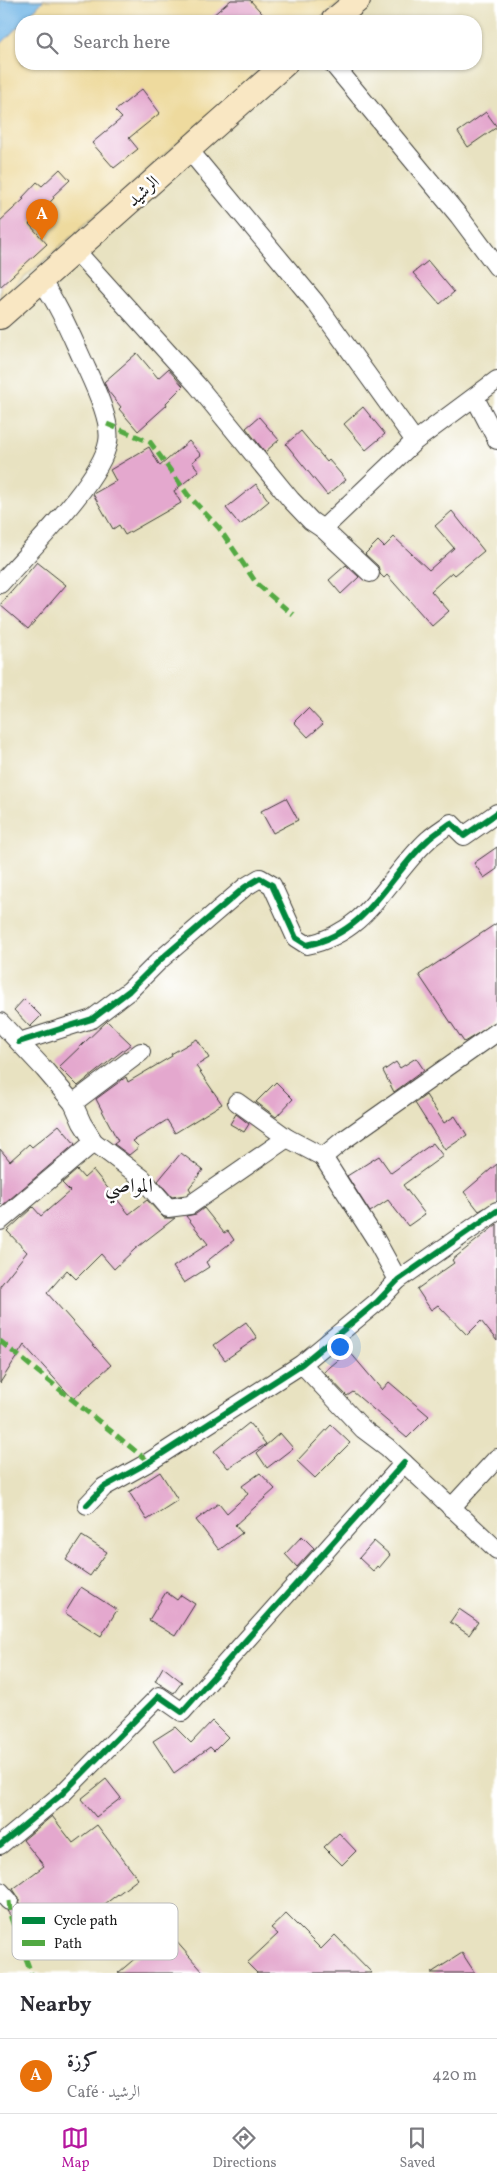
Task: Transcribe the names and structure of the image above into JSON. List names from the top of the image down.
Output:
{
  "streets": {
    "main road": ["الرشيد"]
  },
  "districts": ["المواصي"],
  "legend": ["Cycle path", "Path"],
  "page": {
    "search": "Search here",
    "pins": "A",
    "heading": "Nearby",
    "list": [
      {
        "mark": "A",
        "name": "كرزة",
        "note": "Café · الرشيد",
        "value": "420 m"
      }
    ],
    "nav": ["Map", "Directions", "Saved"]
  }
}
